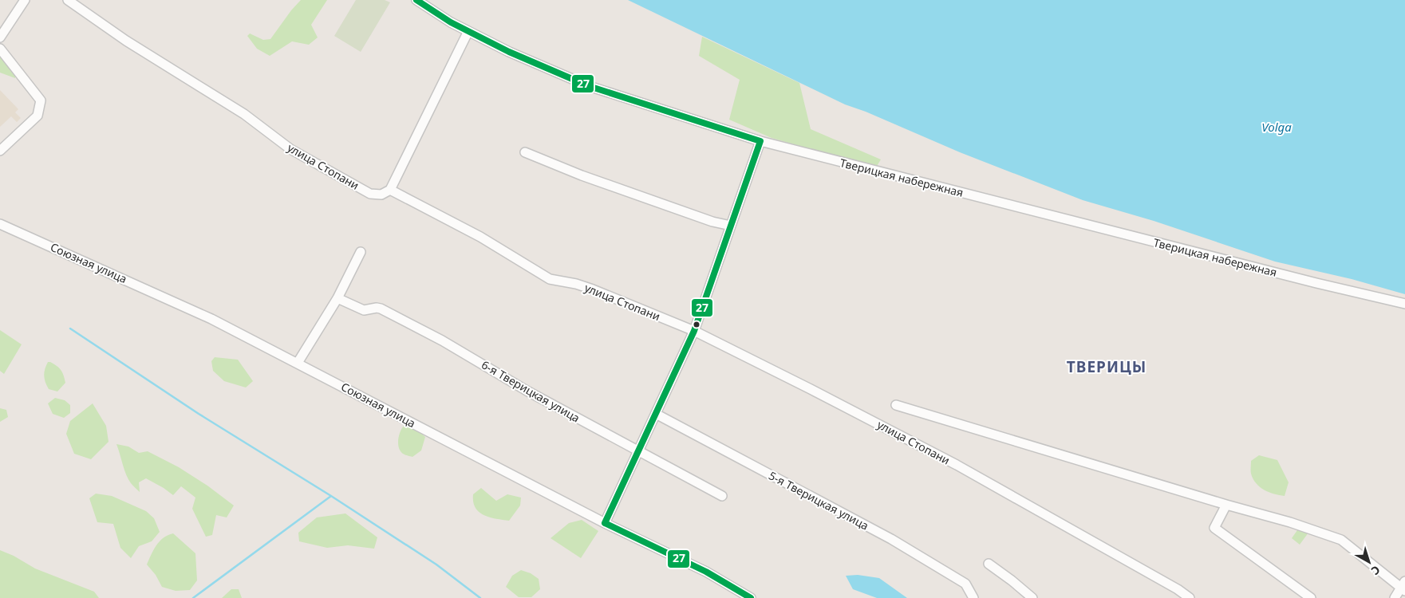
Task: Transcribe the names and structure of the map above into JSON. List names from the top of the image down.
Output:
{
  "streets": {
    "street": [
      "улица Стопани",
      "Тверицкая набережная",
      "Союзная улица",
      "6-я Тверицкая улица",
      "5-я Тверицкая улица"
    ]
  },
  "districts": ["ТВЕРИЦЫ"],
  "water": ["Volga"],
  "lines": ["transit line 27"],
  "north": "bottom right"
}
